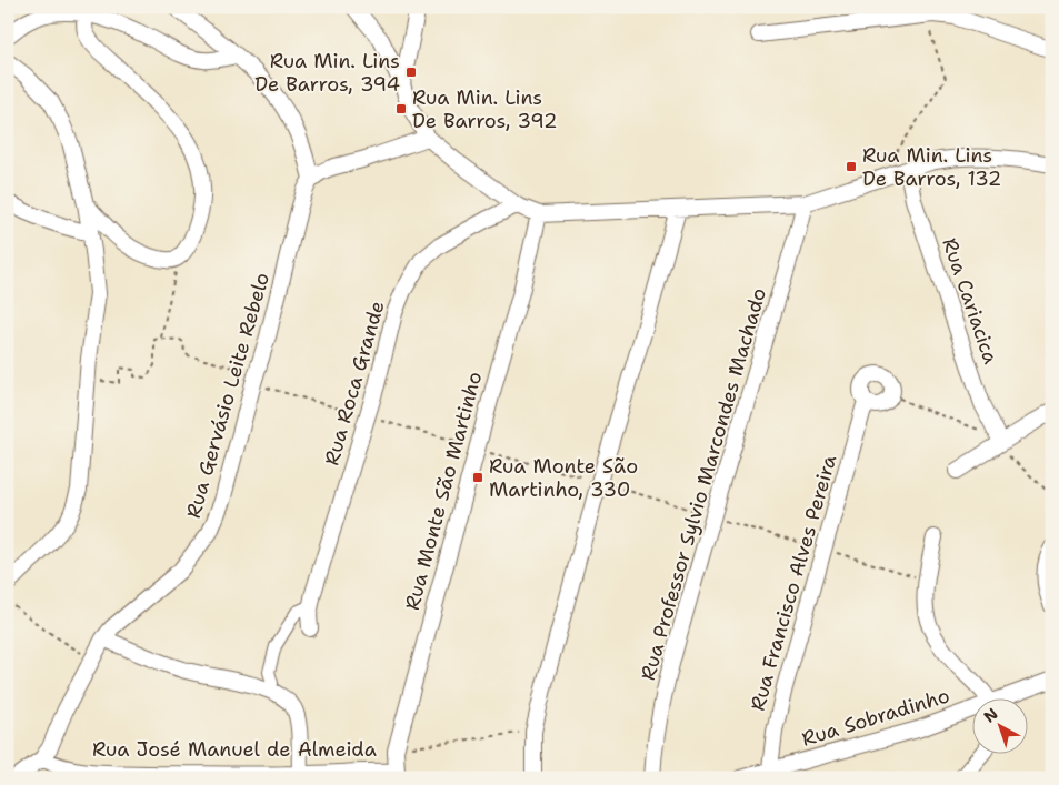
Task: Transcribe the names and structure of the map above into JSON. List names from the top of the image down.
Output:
{
  "streets": {
    "street": [
      "Rua Cariacica",
      "Rua Roca Grande",
      "Rua Gervásio Leite Rebelo",
      "Rua Professor Sylvio Marcondes Machado",
      "Rua Monte São Martinho",
      "Rua Francisco Alves Pereira",
      "Rua Sobradinho",
      "Rua José Manuel de Almeida"
    ]
  },
  "crossings": [
    ["Rua Gervásio Leite Rebelo", "Rua José Manuel de Almeida"],
    ["Rua Monte São Martinho", "Rua José Manuel de Almeida"],
    ["Rua Francisco Alves Pereira", "Rua Sobradinho"]
  ],
  "places": {
    "transit": [
      "Rua Min. Lins De Barros, 394",
      "Rua Min. Lins De Barros, 392",
      "Rua Min. Lins De Barros, 132",
      "Rua Monte São Martinho, 330"
    ]
  },
  "north": "top left"
}
